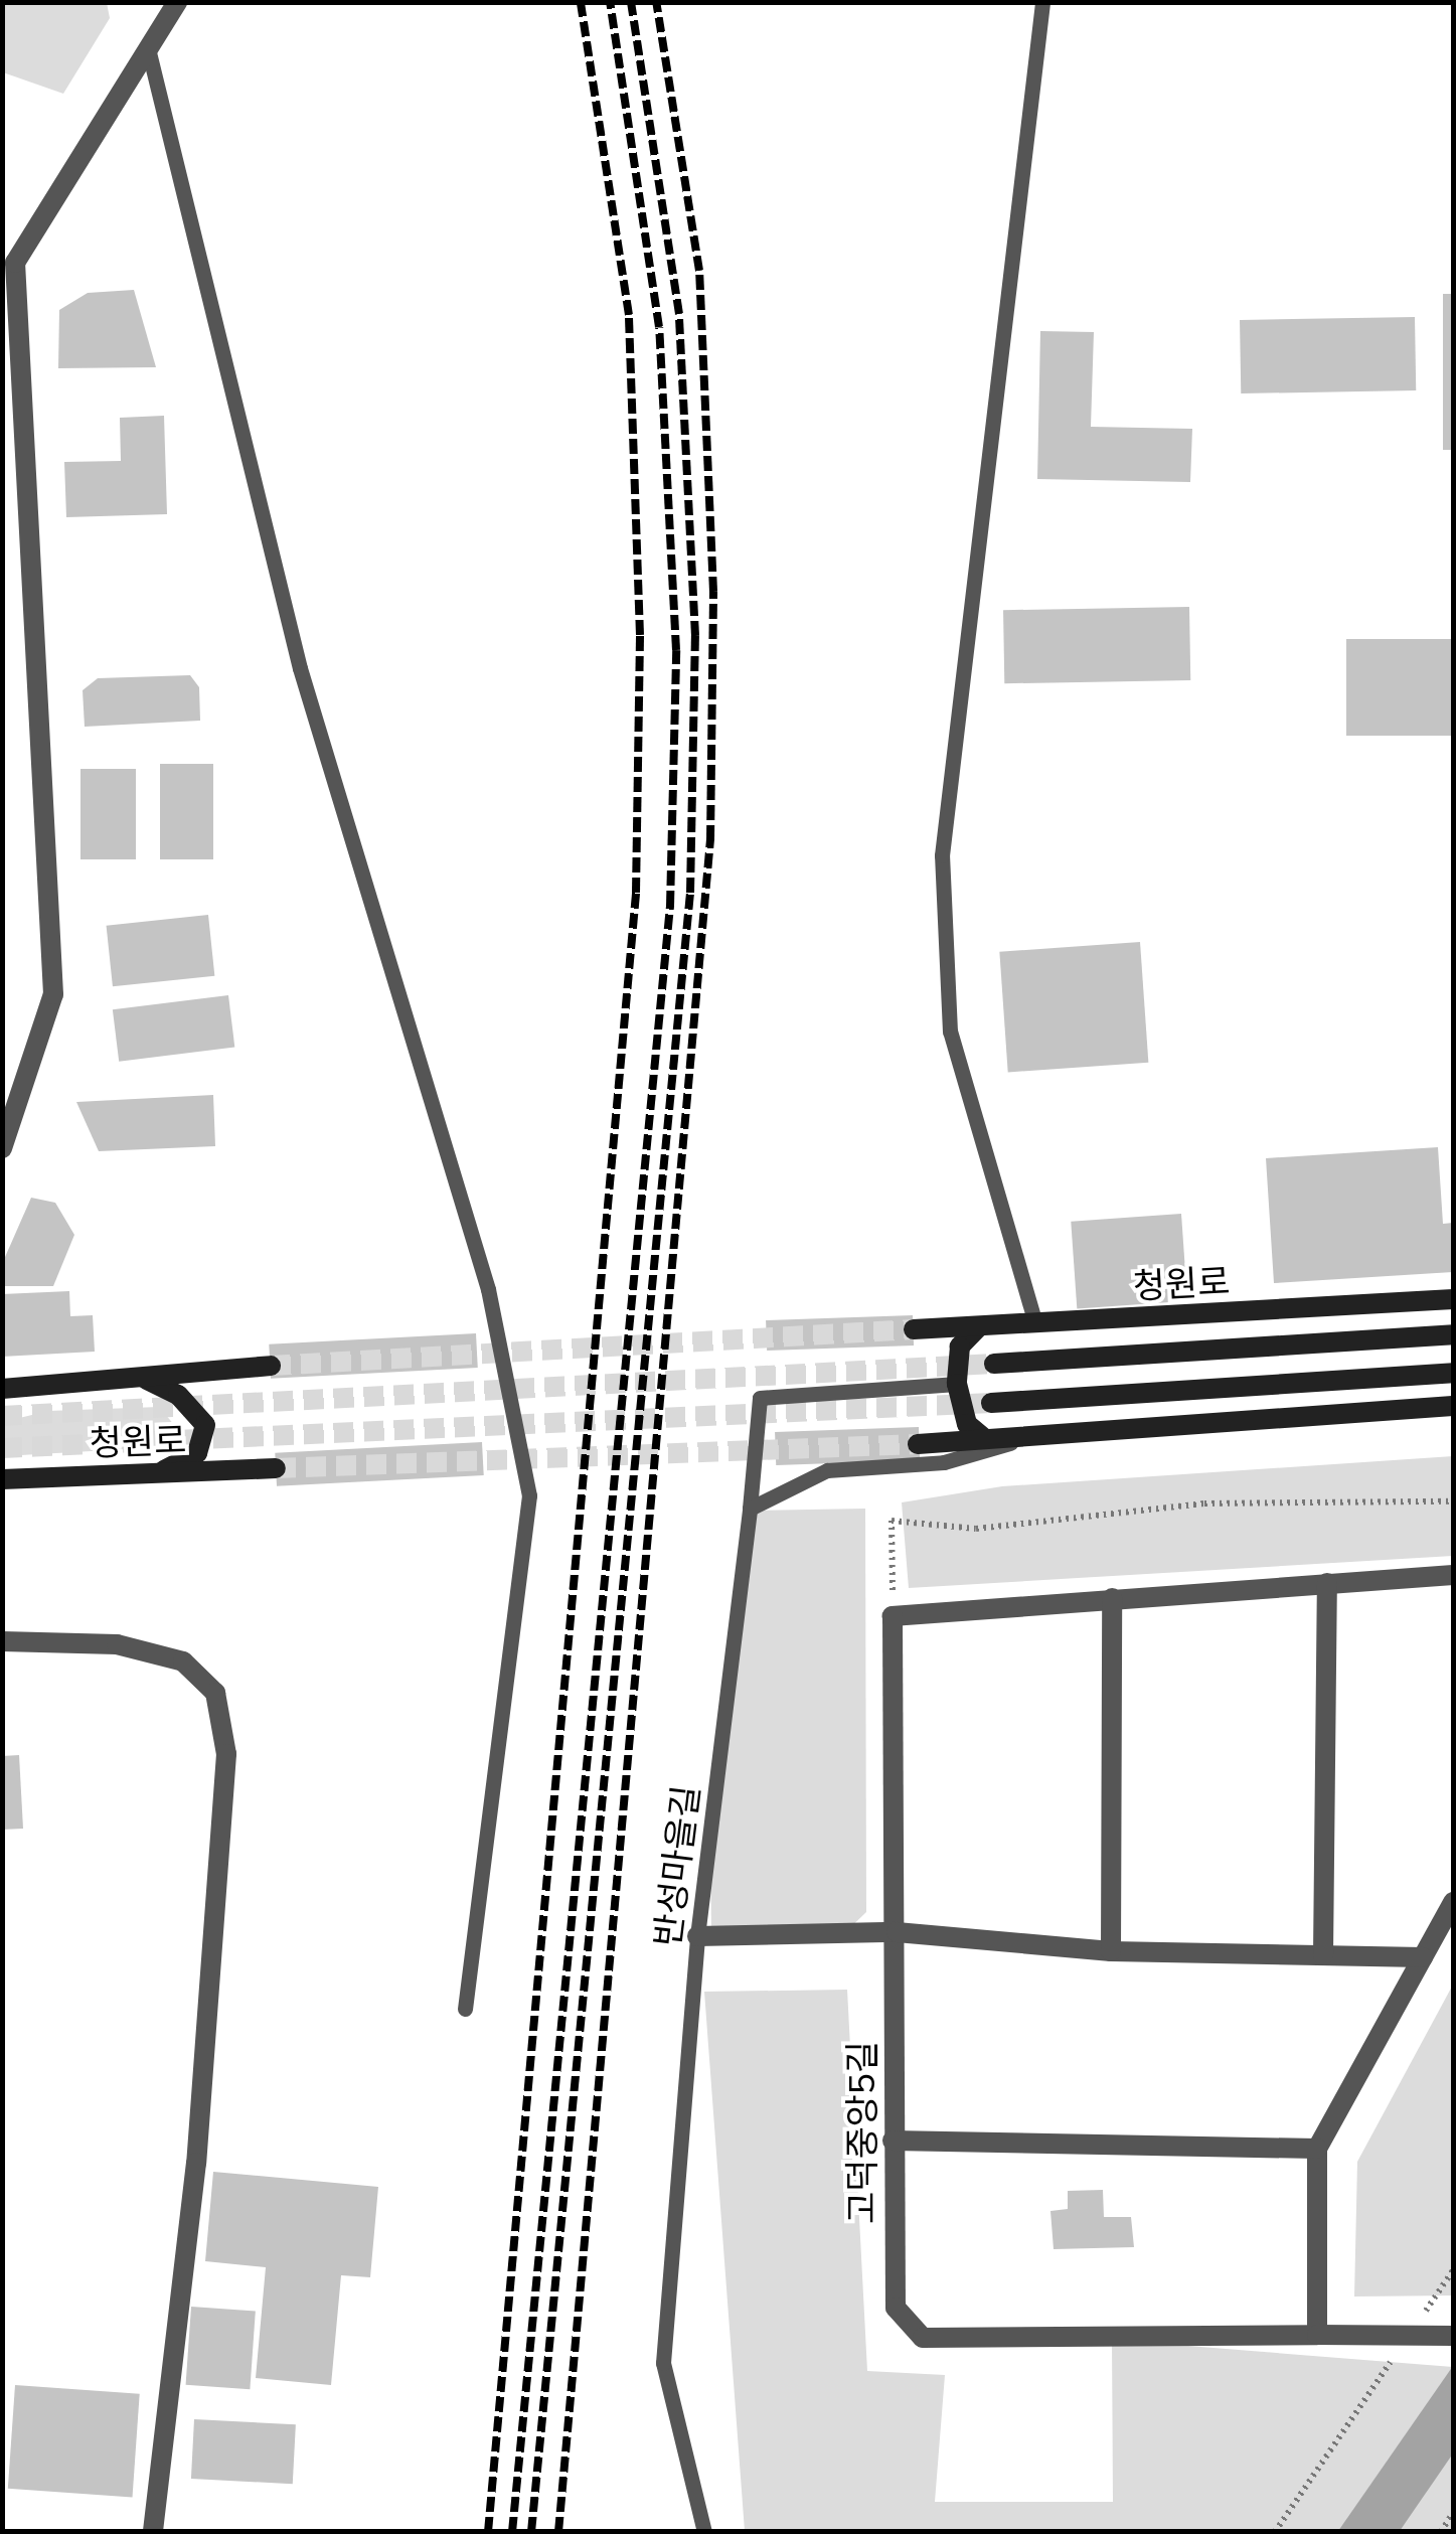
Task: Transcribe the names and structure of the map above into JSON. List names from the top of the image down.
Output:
{
  "streets": {
    "main road": ["청원로"],
    "street": ["고덕중앙5길"],
    "lane": ["반성마을길"]
  }
}
